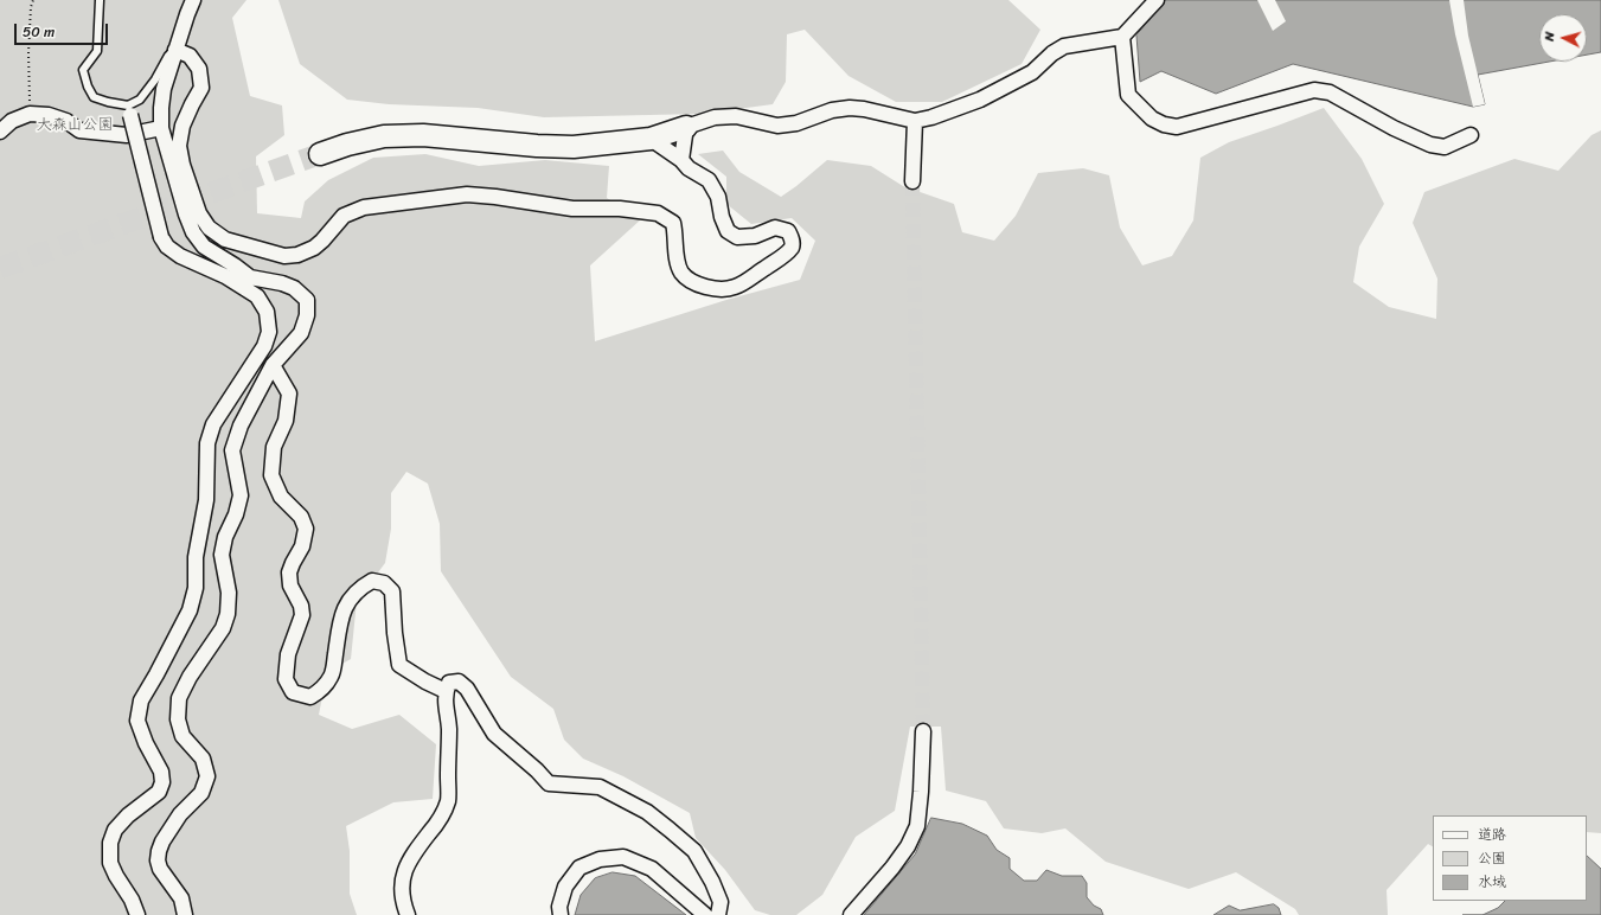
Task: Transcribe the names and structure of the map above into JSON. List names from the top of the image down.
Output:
{
  "parks": ["大森山公園"],
  "legend": ["道路", "公園", "水域"],
  "scale_bar": "50 m",
  "north": "left"
}
